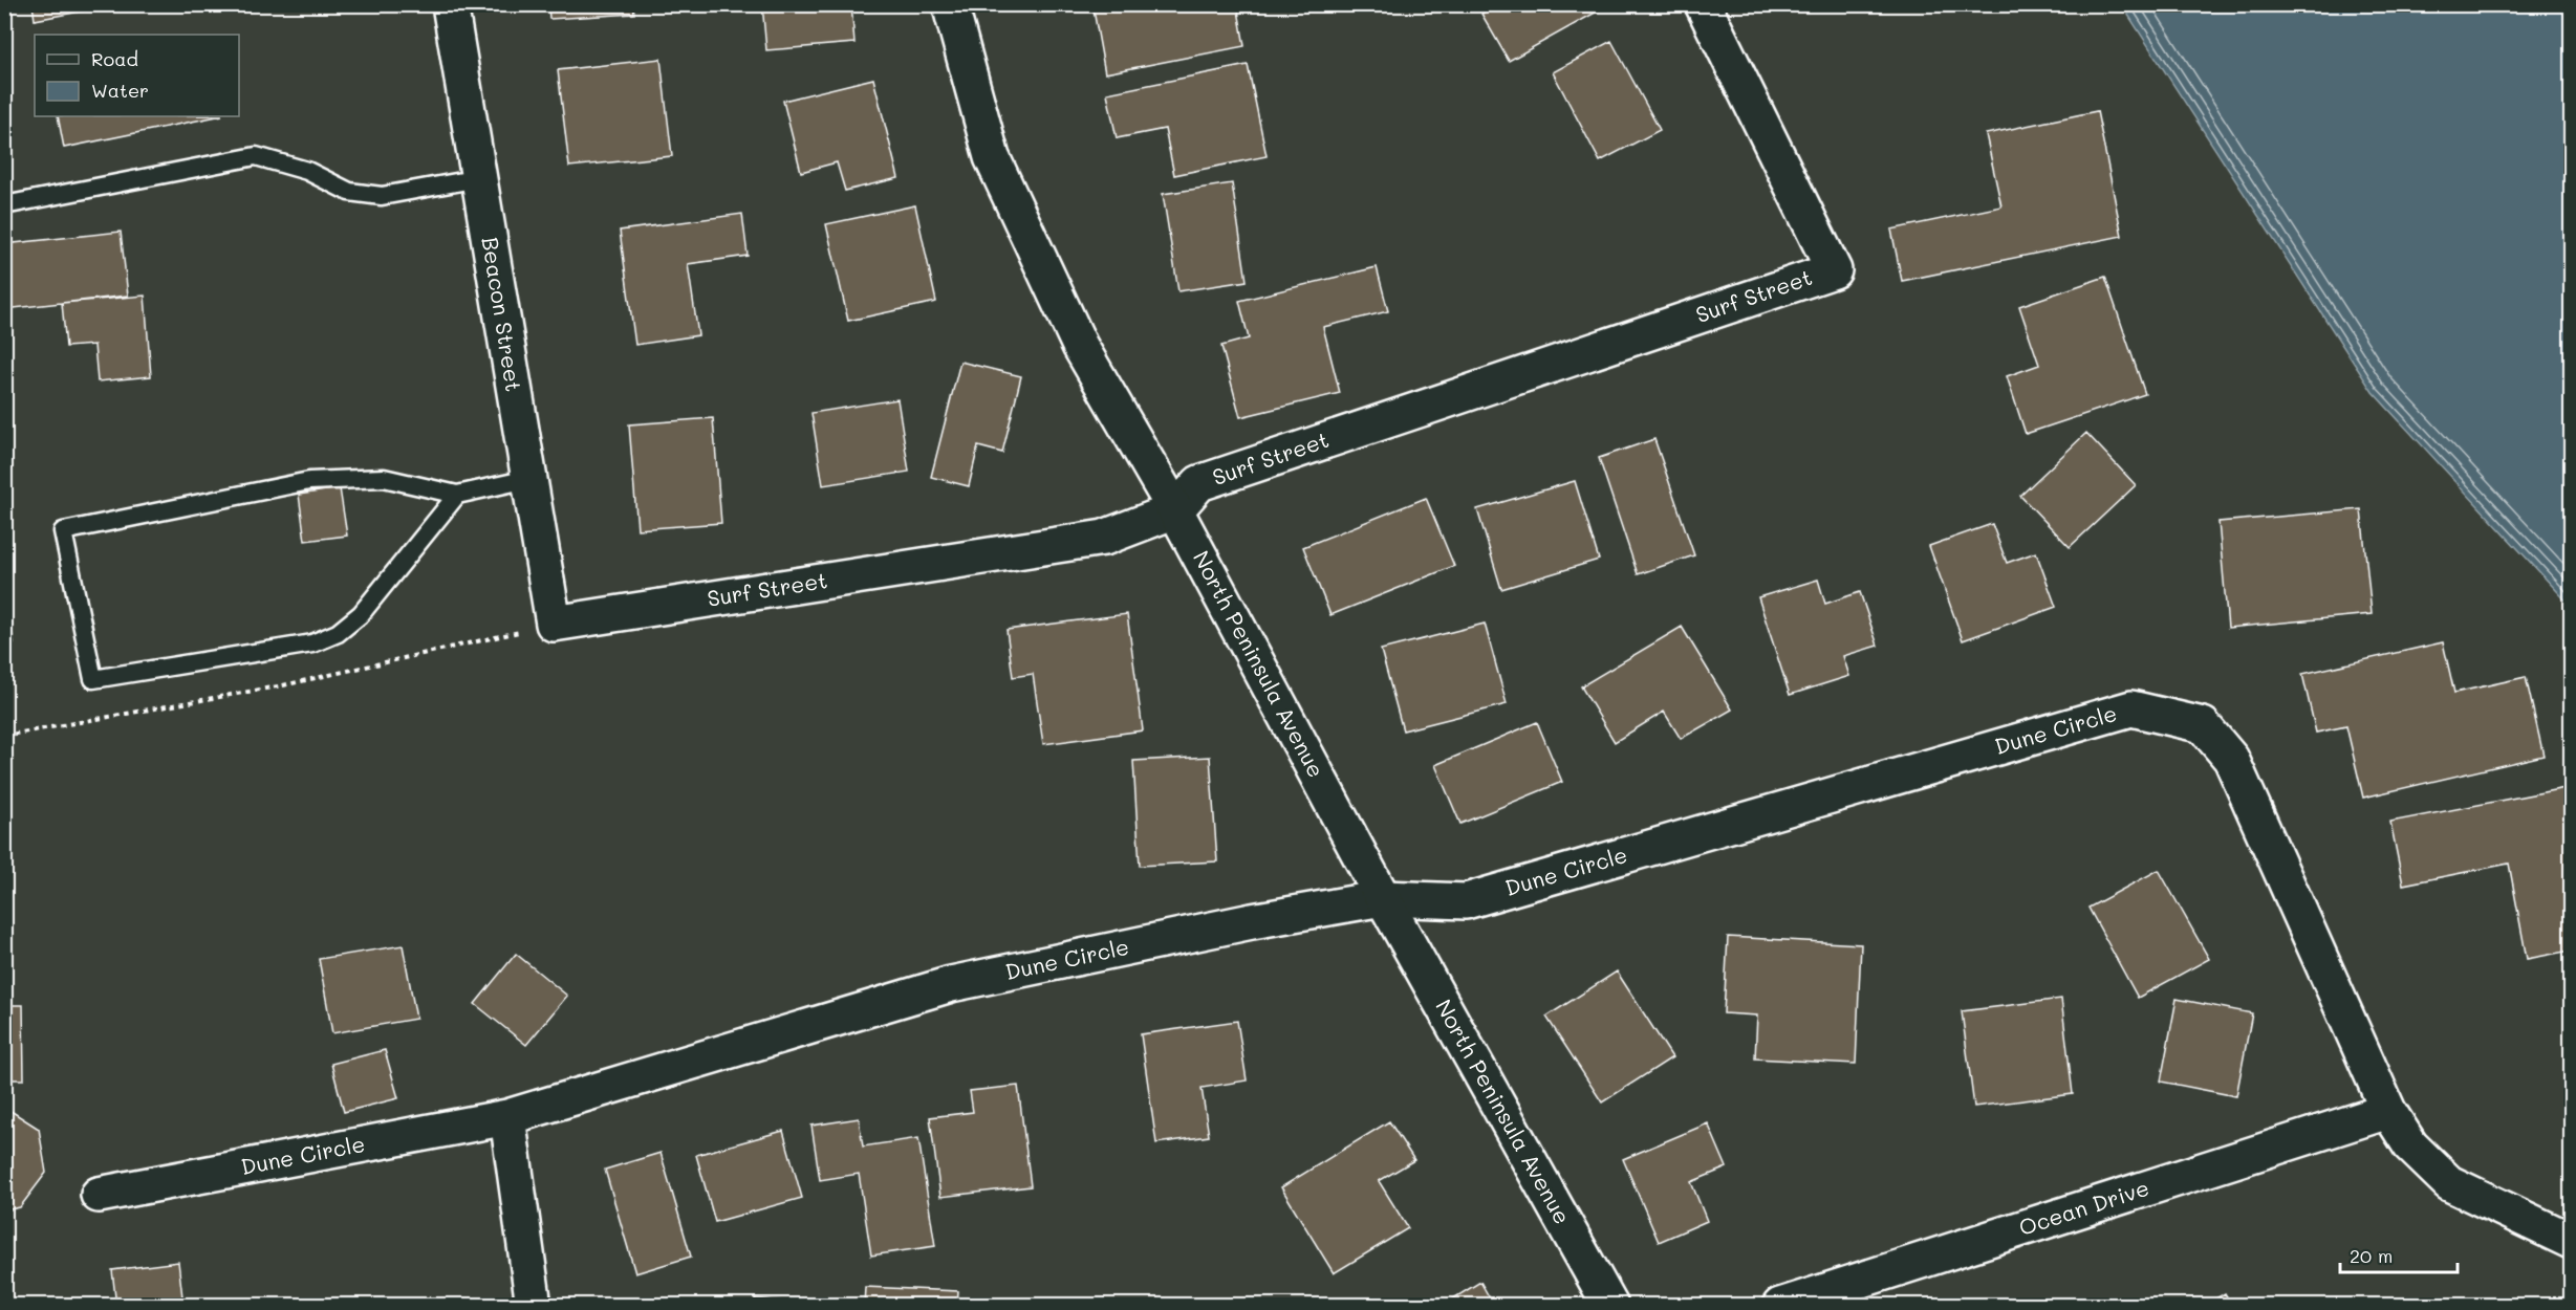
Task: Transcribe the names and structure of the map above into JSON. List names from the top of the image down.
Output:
{
  "streets": {
    "street": [
      "Surf Street",
      "Beacon Street",
      "North Peninsula Avenue",
      "Dune Circle",
      "Ocean Drive"
    ]
  },
  "crossings": [
    ["Surf Street", "Beacon Street"],
    ["Surf Street", "North Peninsula Avenue"],
    ["North Peninsula Avenue", "Dune Circle"],
    ["Dune Circle", "Ocean Drive"]
  ],
  "legend": ["Road", "Water"],
  "scale_bar": "20 m"
}
